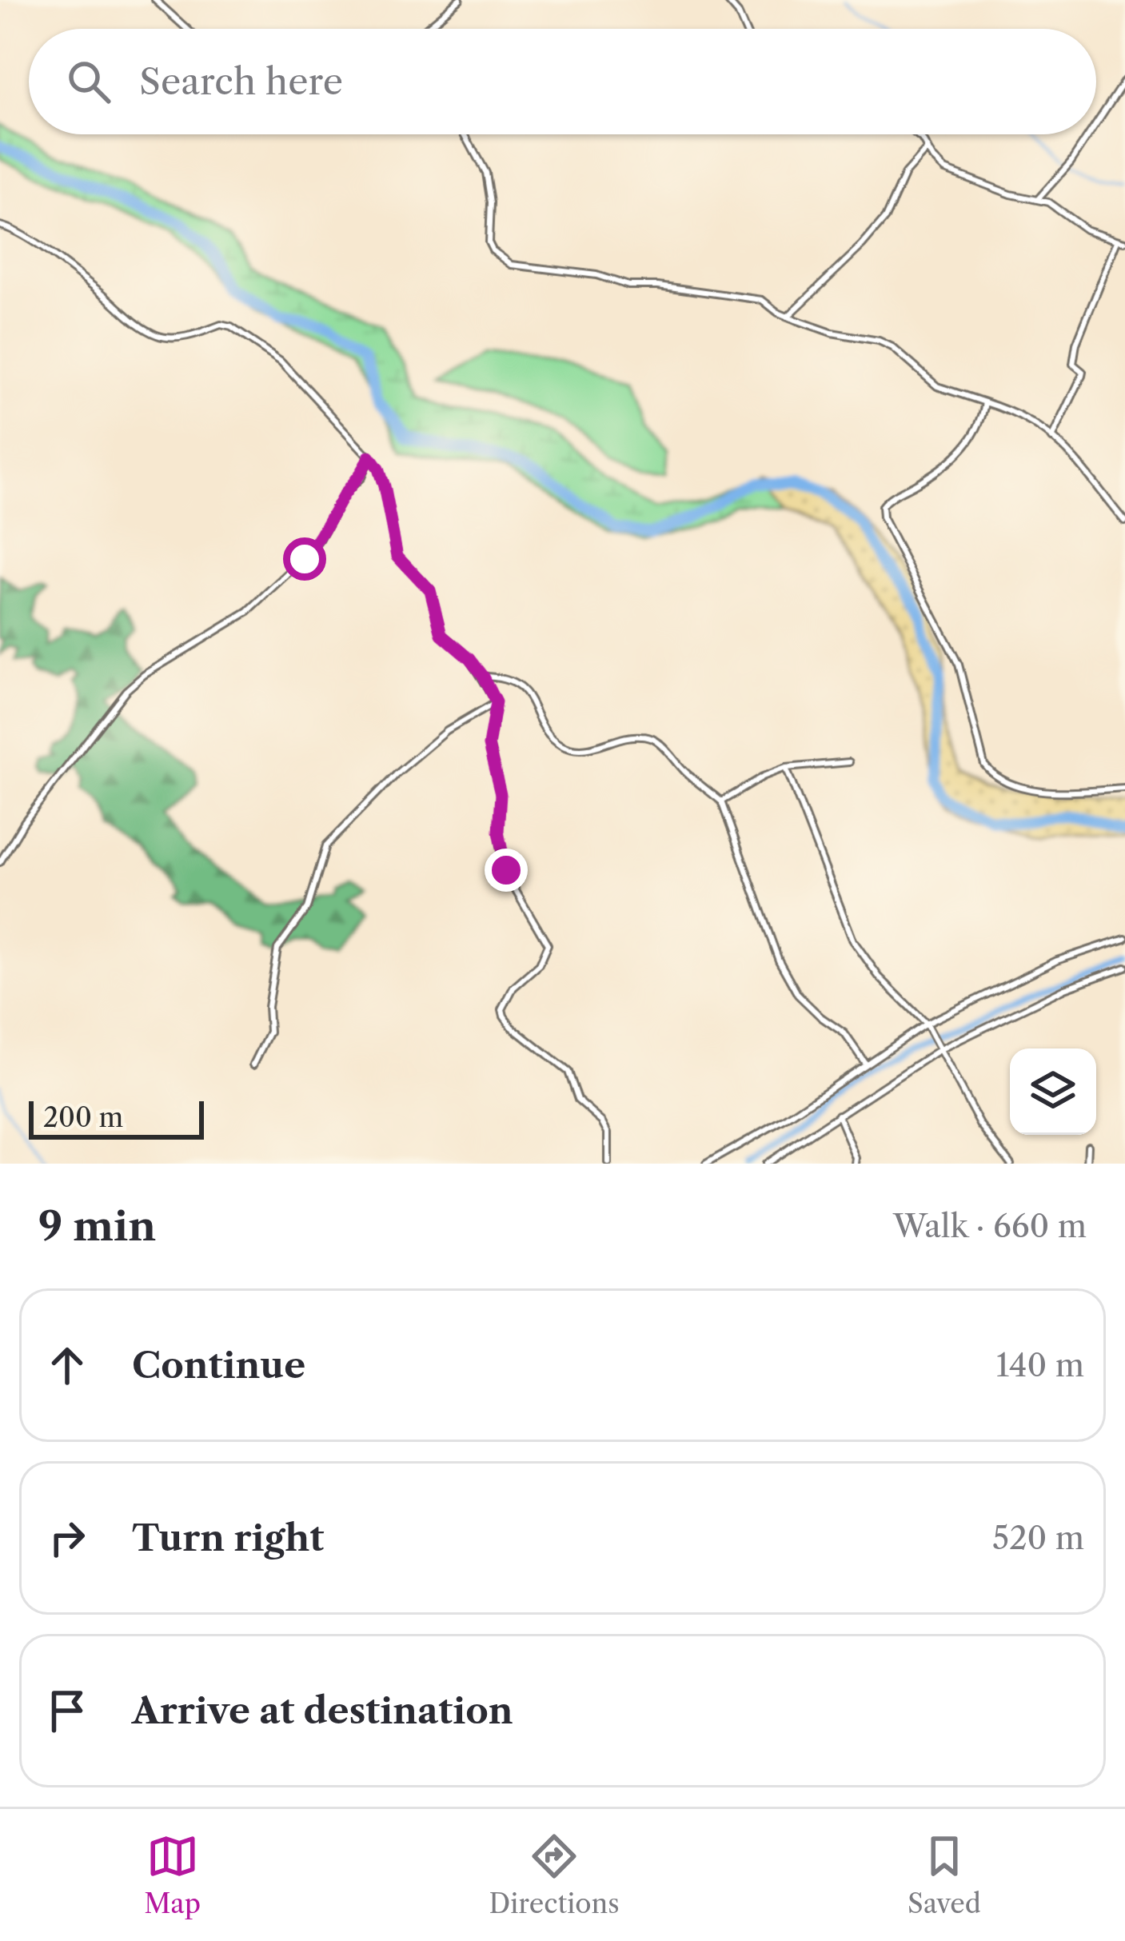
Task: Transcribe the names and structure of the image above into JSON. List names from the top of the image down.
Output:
{
  "scale_bar": "200 m",
  "page": {
    "search": "Search here",
    "scale": "200 m",
    "heading": ["9 min", "Walk · 660 m"],
    "list": [
      ["Continue", "140 m"],
      ["Turn right", "520 m"],
      "Arrive at destination"
    ],
    "nav": ["Map", "Directions", "Saved"]
  }
}
